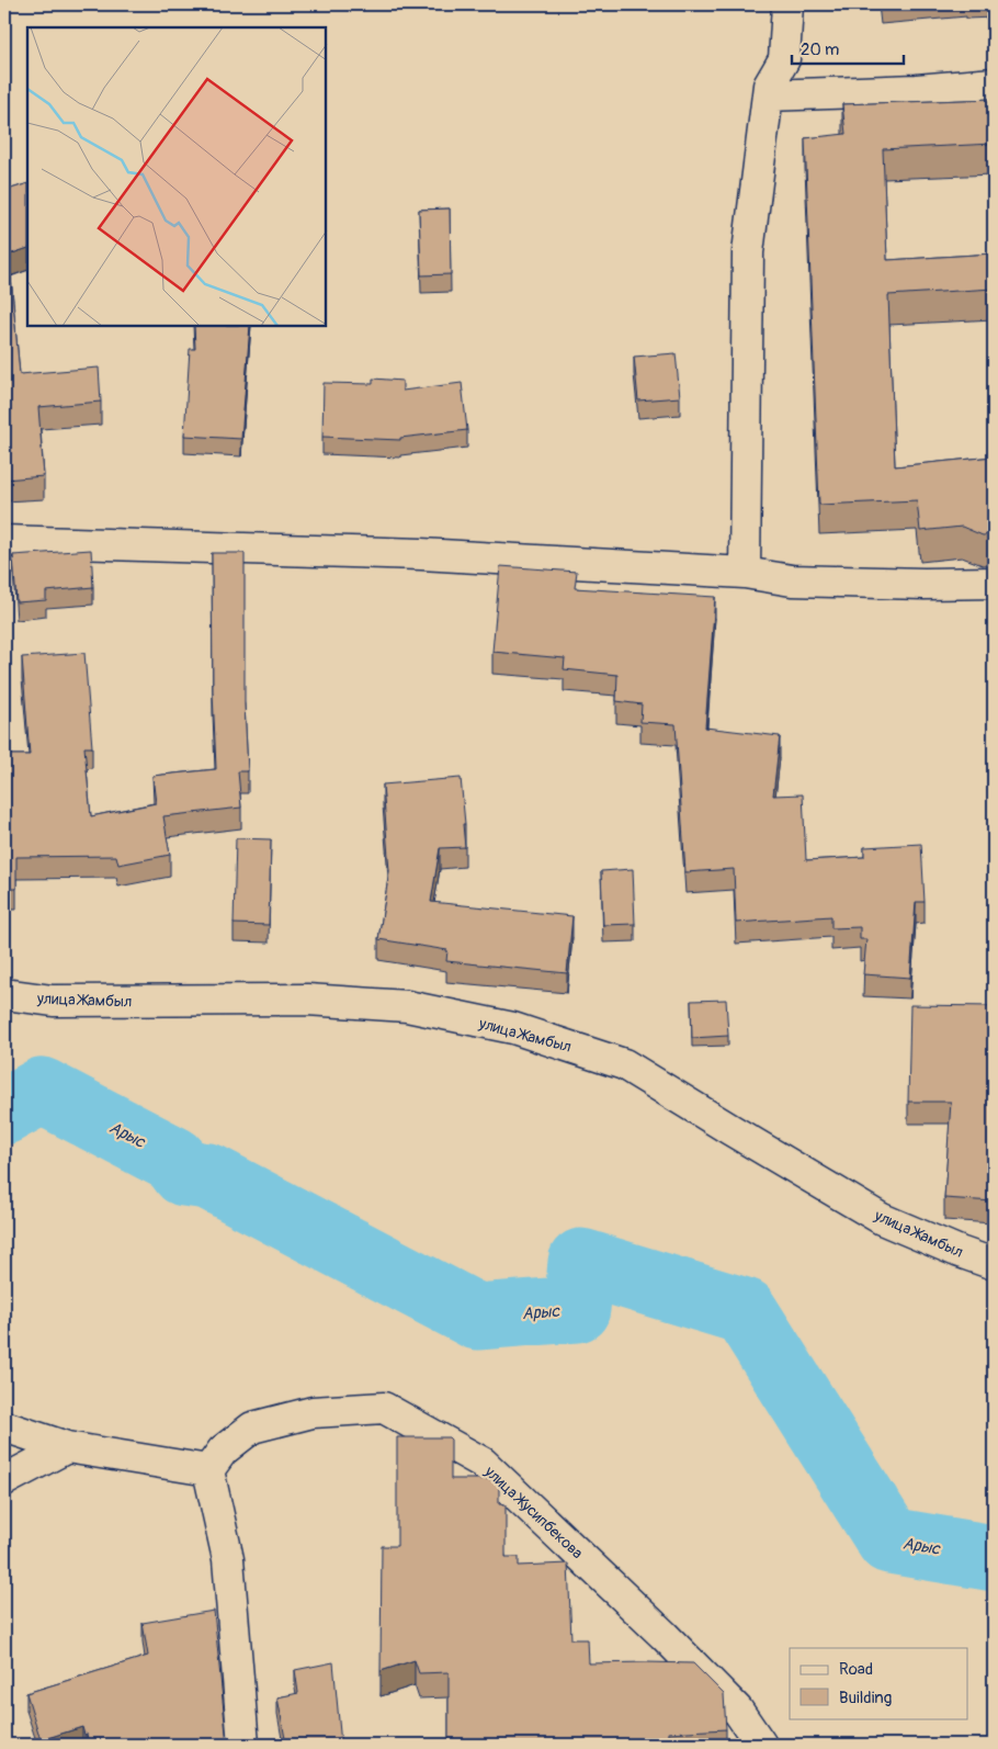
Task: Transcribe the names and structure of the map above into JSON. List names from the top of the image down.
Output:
{
  "streets": {
    "street": ["улица Жамбыл", "улица Жусипбекова"]
  },
  "water": ["Арыс"],
  "legend": ["Road", "Building"],
  "scale_bar": "20 m"
}
